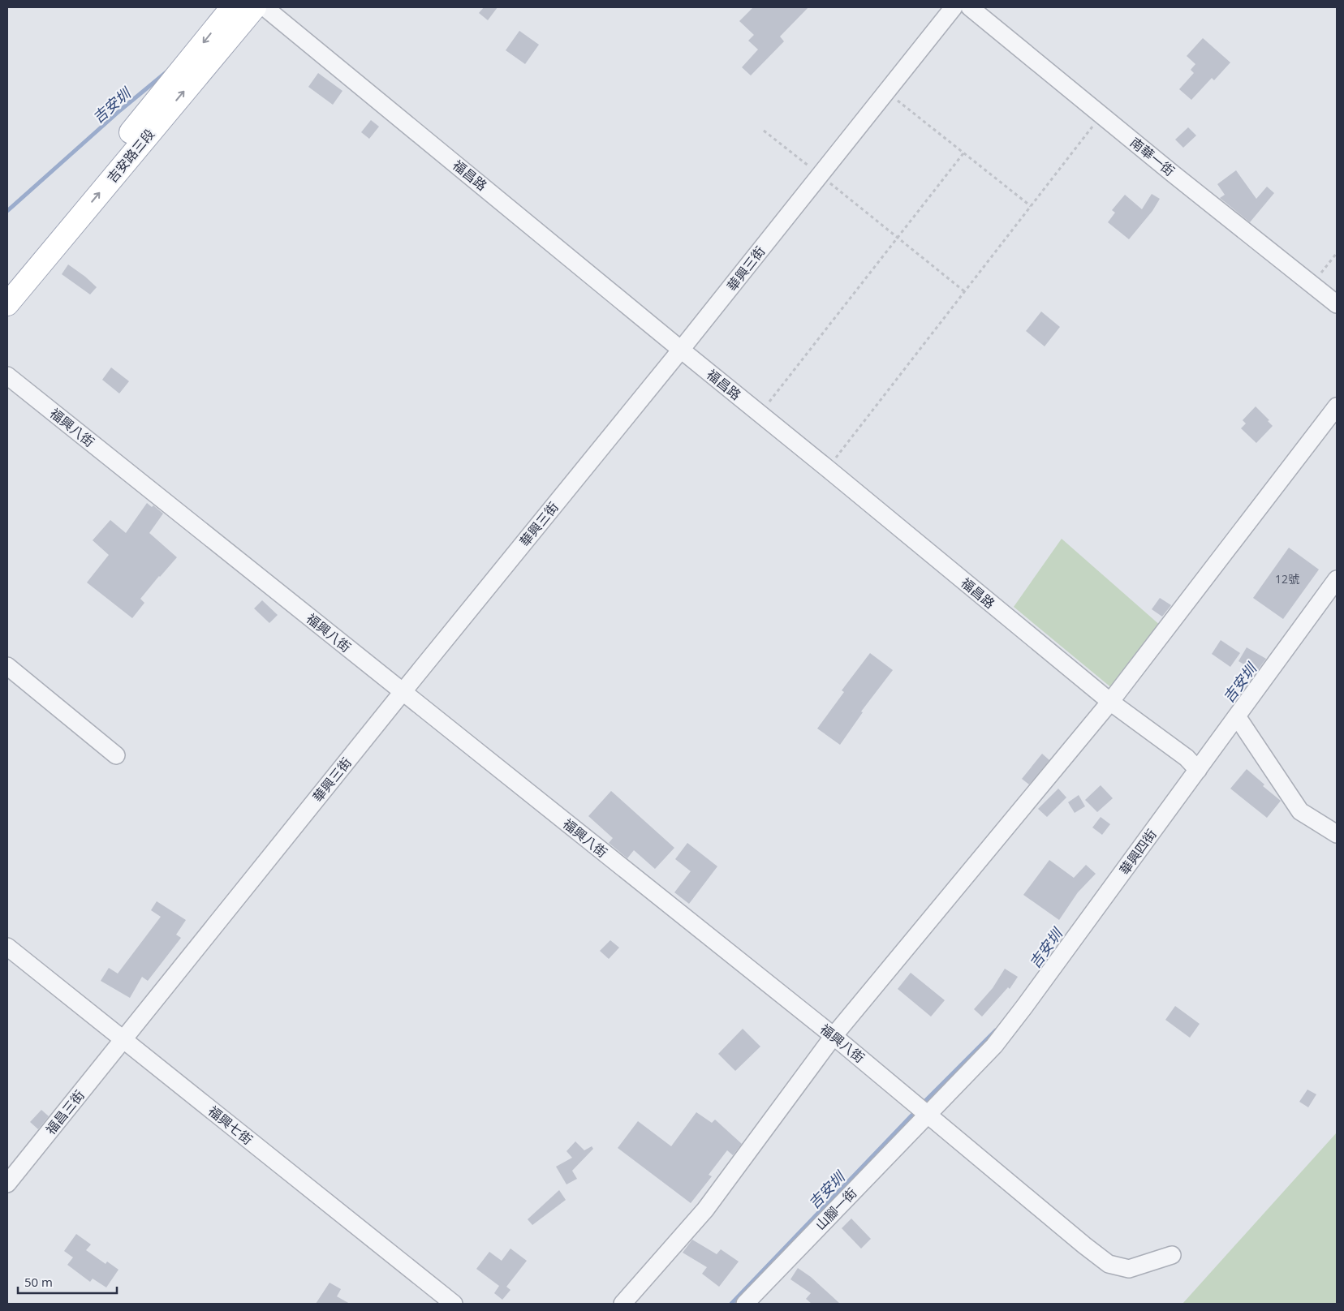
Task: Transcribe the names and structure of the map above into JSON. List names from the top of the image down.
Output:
{
  "streets": {
    "main road": ["吉安路三段"],
    "street": [
      "南華一街",
      "福昌路",
      "華興三街",
      "福興八街",
      "華興四街",
      "福昌三街",
      "福興七街",
      "山腳一街"
    ]
  },
  "crossings": [
    ["福昌路", "華興三街"],
    ["福昌路", "華興四街"],
    ["華興三街", "福興八街"],
    ["華興三街", "福昌三街"],
    ["華興三街", "福興七街"],
    ["福興八街", "華興四街"],
    ["福興八街", "山腳一街"],
    ["華興四街", "山腳一街"],
    ["福昌三街", "福興七街"]
  ],
  "water": ["吉安圳"],
  "house_numbers": ["12號"],
  "scale_bar": "50 m"
}
